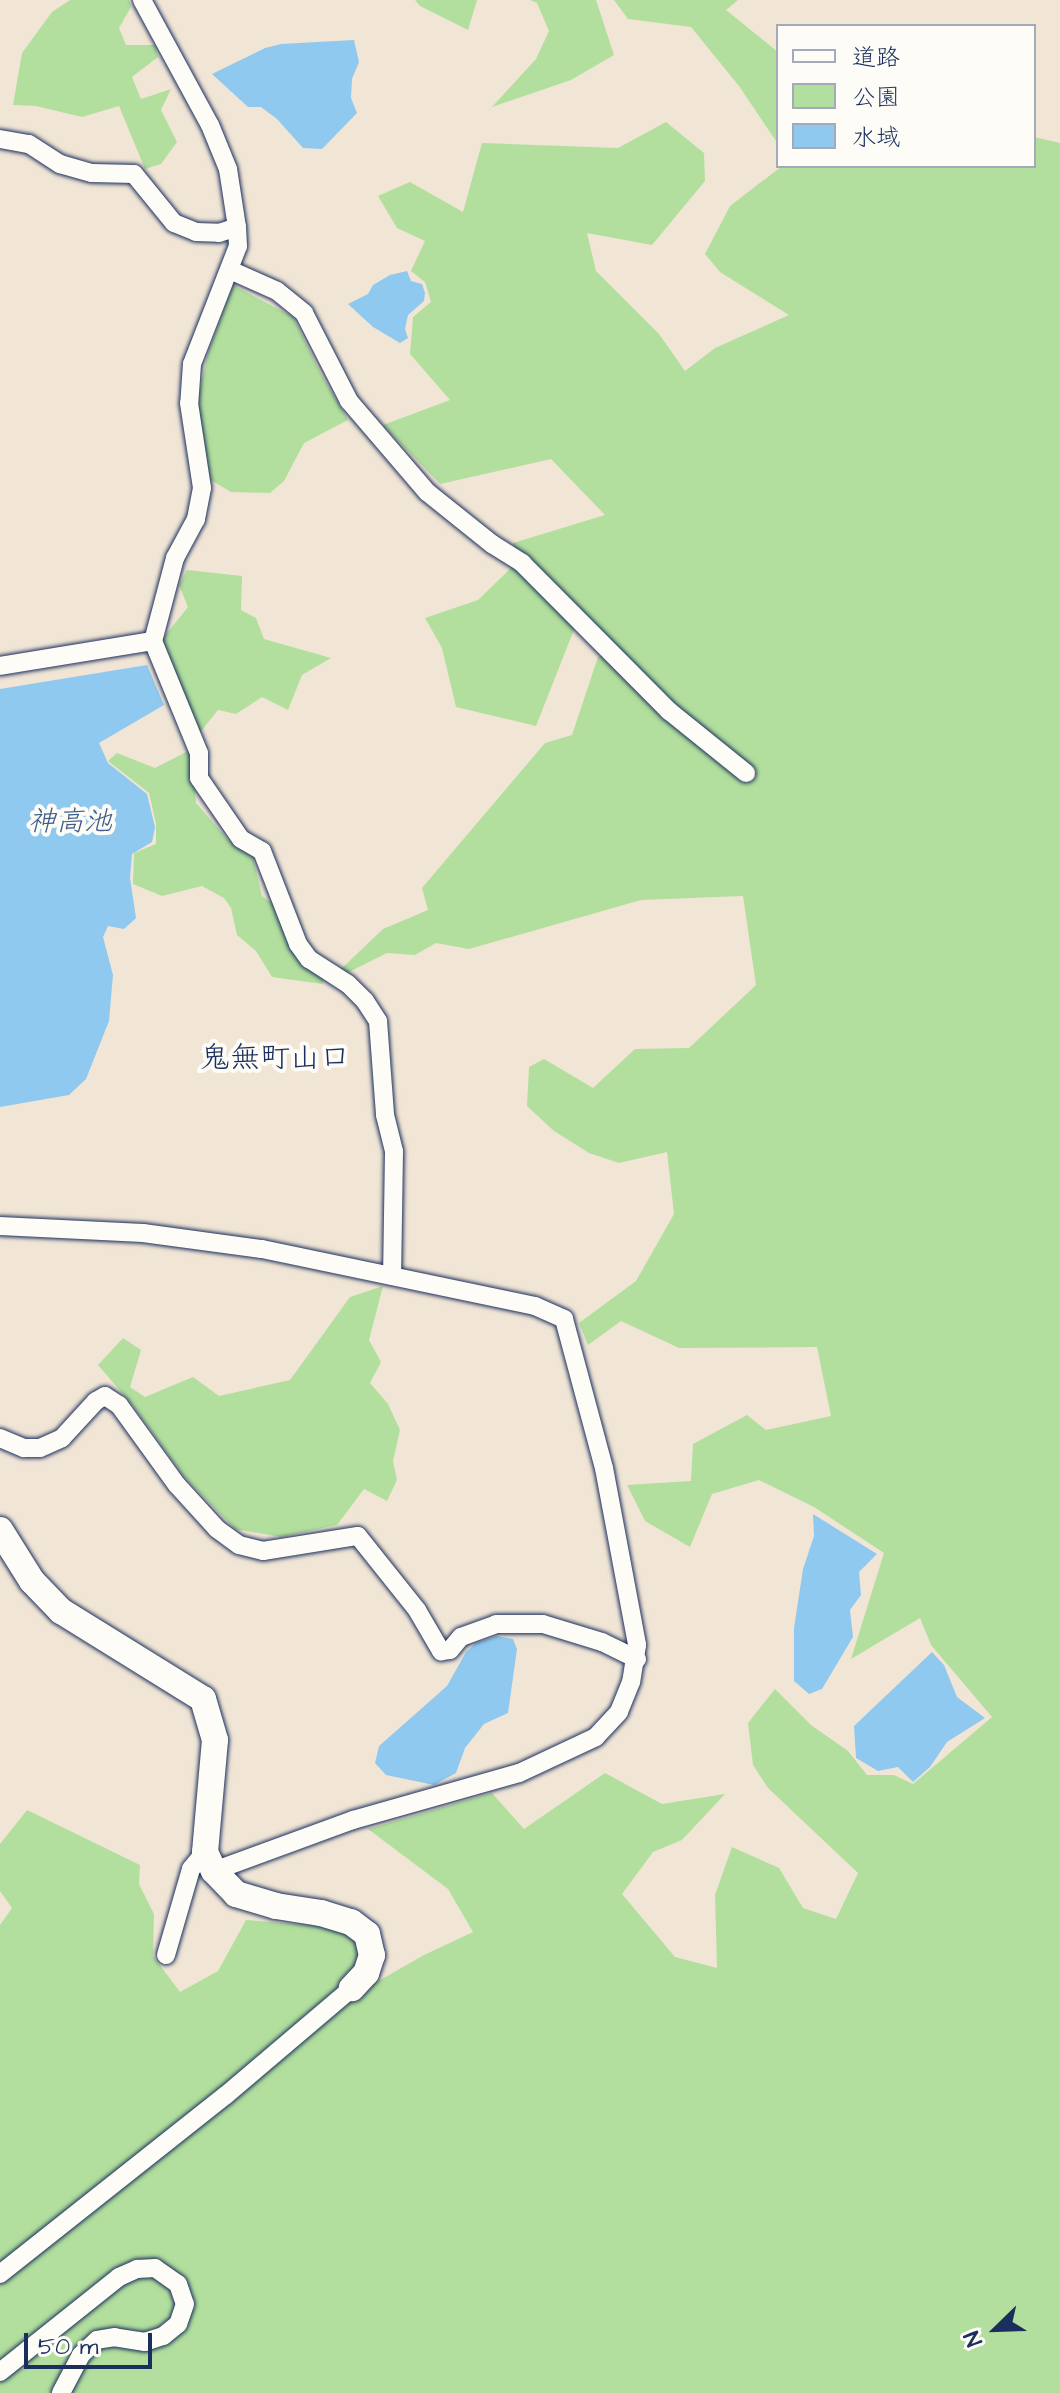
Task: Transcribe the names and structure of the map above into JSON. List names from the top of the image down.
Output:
{
  "districts": ["鬼無町山口"],
  "water": ["神高池"],
  "legend": ["道路", "公園", "水域"],
  "scale_bar": "50 m",
  "north": "bottom left"
}
